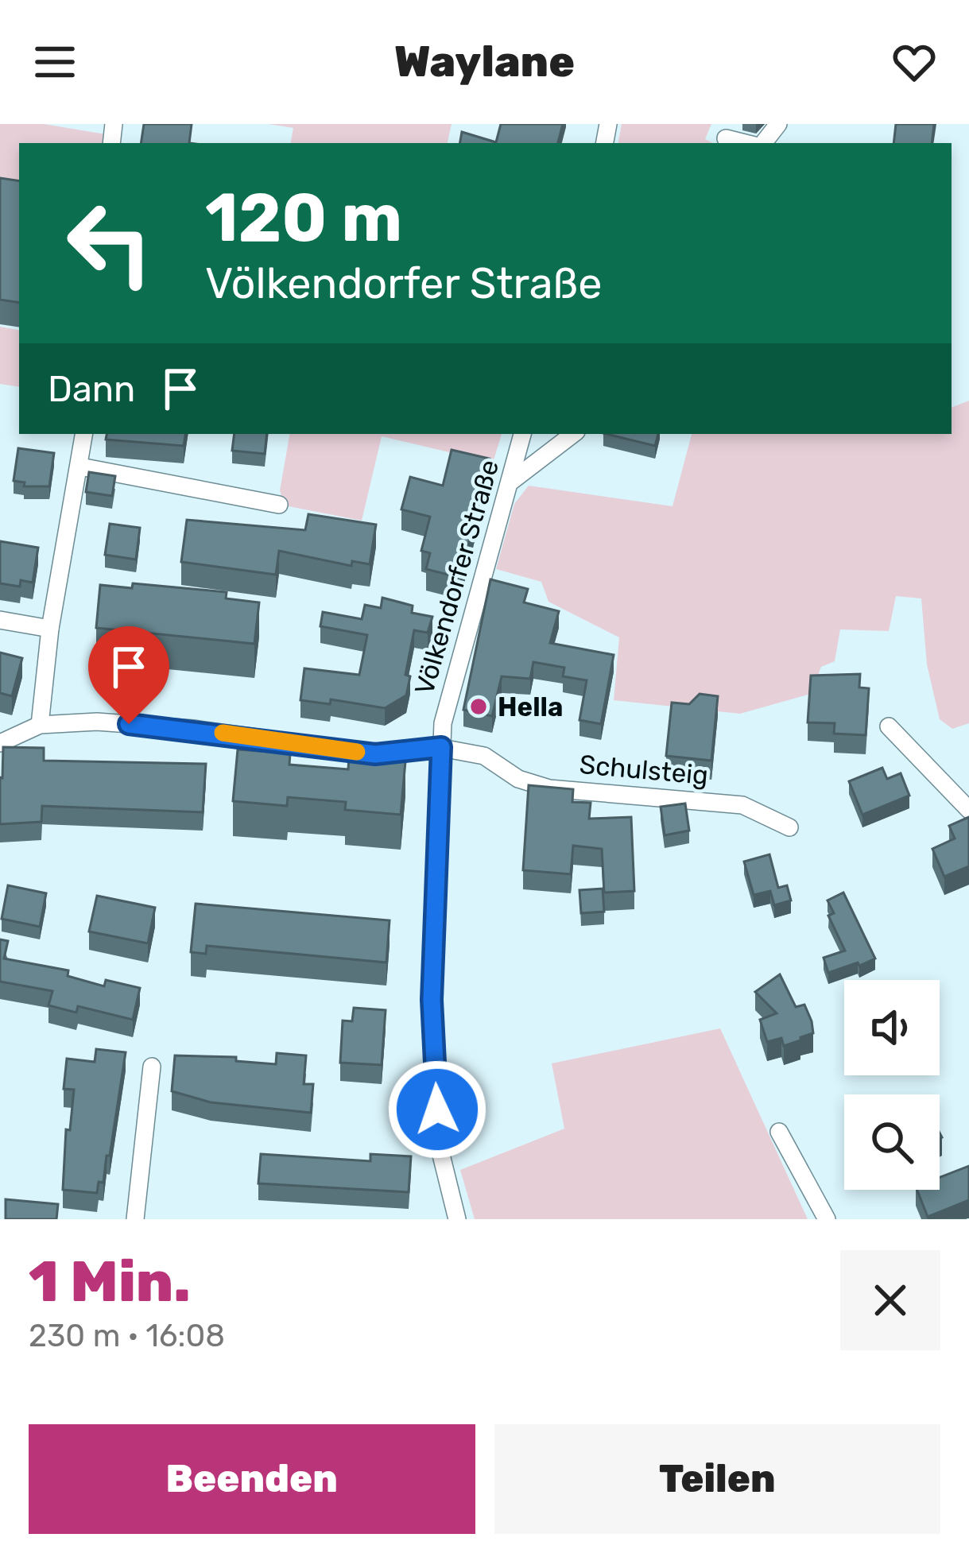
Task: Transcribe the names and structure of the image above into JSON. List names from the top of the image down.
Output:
{
  "streets": {
    "street": ["Völkendorfer Straße", "Schulsteig"]
  },
  "crossings": [
    ["Völkendorfer Straße", "Schulsteig"]
  ],
  "places": ["Hella"],
  "page": {
    "header": "Waylane",
    "turn": ["120 m", "Völkendorfer Straße"],
    "then": "Dann",
    "heading": ["1 Min.", "230 m · 16:08"],
    "buttons": ["Beenden", "Teilen"]
  }
}
